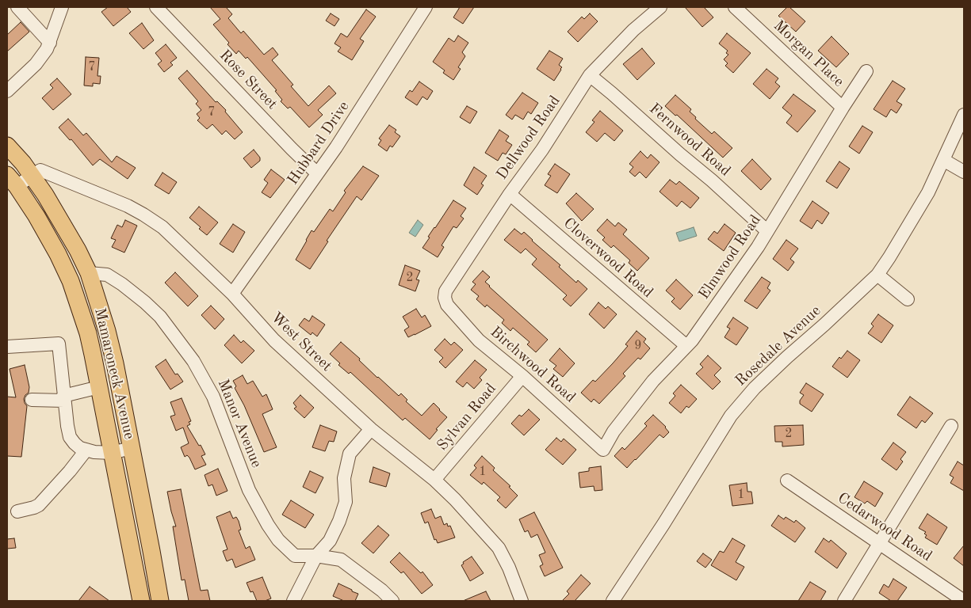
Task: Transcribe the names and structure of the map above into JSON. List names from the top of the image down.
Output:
{
  "streets": {
    "main road": ["Mamaroneck Avenue"],
    "street": [
      "Morgan Place",
      "Rose Street",
      "Dellwood Road",
      "Fernwood Road",
      "Hubbard Drive",
      "Elmwood Road",
      "Cloverwood Road",
      "West Street",
      "Rosedale Avenue",
      "Birchwood Road",
      "Sylvan Road",
      "Manor Avenue",
      "Cedarwood Road"
    ]
  },
  "crossings": [
    ["Morgan Place", "Elmwood Road"],
    ["Rose Street", "Hubbard Drive"],
    ["Dellwood Road", "Fernwood Road"],
    ["Dellwood Road", "Cloverwood Road"],
    ["Dellwood Road", "Birchwood Road"],
    ["Fernwood Road", "Elmwood Road"],
    ["Hubbard Drive", "West Street"],
    ["Elmwood Road", "Cloverwood Road"],
    ["Elmwood Road", "Birchwood Road"],
    ["West Street", "Mamaroneck Avenue"],
    ["West Street", "Sylvan Road"],
    ["Birchwood Road", "Sylvan Road"],
    ["Mamaroneck Avenue", "Manor Avenue"]
  ],
  "house_numbers": [
    "7",
    "7",
    "2",
    "9",
    "2",
    "1",
    "1"
  ]
}
